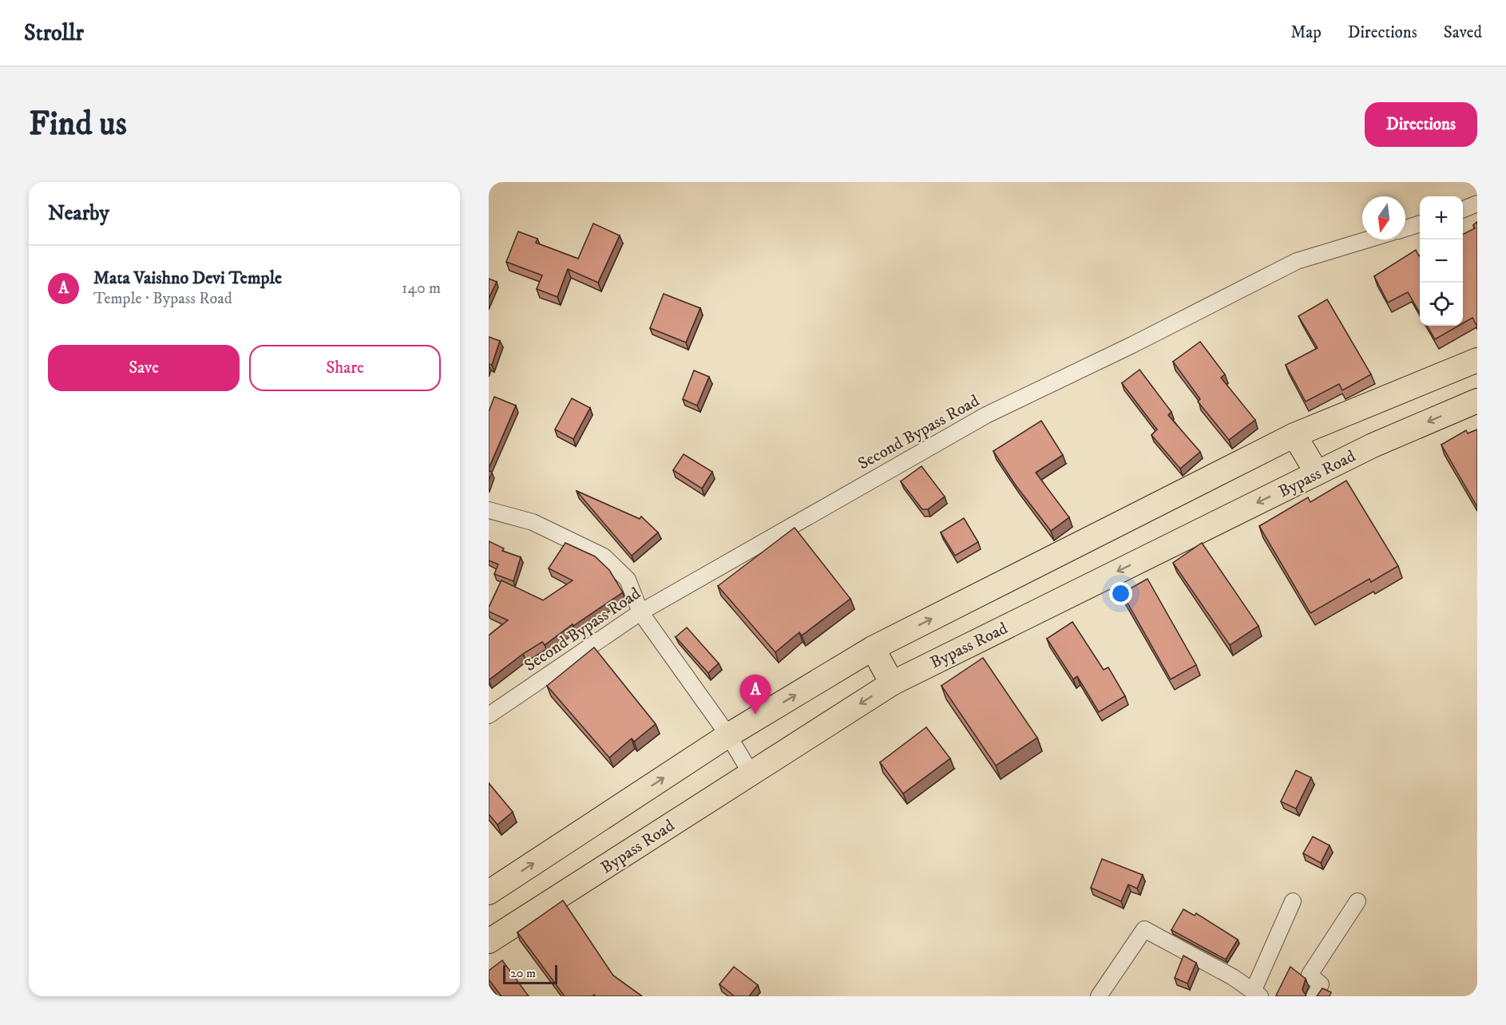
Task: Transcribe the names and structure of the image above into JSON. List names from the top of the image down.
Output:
{
  "streets": {
    "main road": ["Bypass Road"],
    "street": ["Second Bypass Road"]
  },
  "scale_bar": "20 m",
  "north": "bottom",
  "page": {
    "header": "Strollr",
    "nav": ["Map", "Directions", "Saved"],
    "buttons": [
      "Directions",
      ["Save", "Share"]
    ],
    "title": "Find us",
    "heading": "Nearby",
    "map_buttons": ["+", "−"],
    "list": [
      {
        "mark": "A",
        "name": "Mata Vaishno Devi Temple",
        "note": "Temple · Bypass Road",
        "value": "140 m"
      }
    ],
    "pins": "A",
    "scale": "20 m"
  }
}
